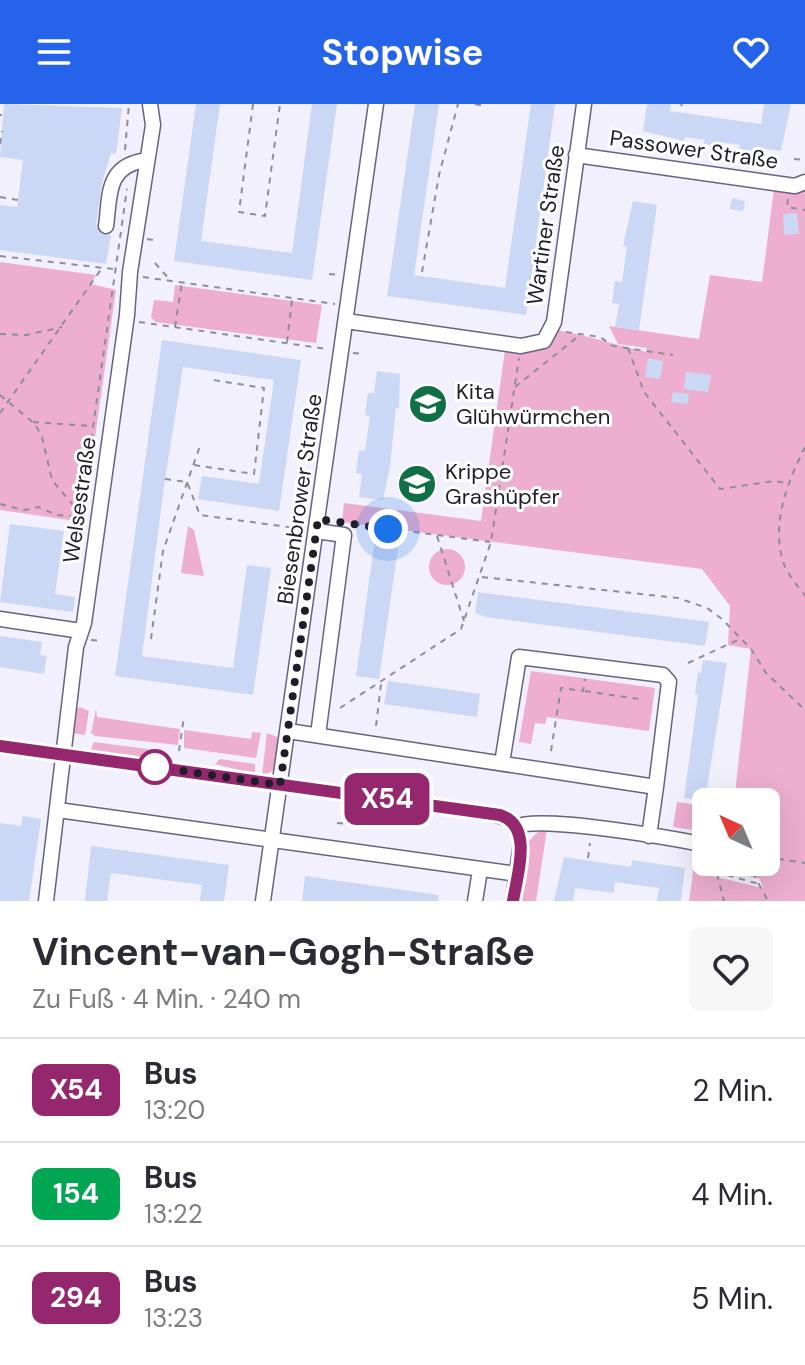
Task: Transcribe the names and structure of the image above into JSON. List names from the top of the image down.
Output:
{
  "streets": {
    "street": [
      "Passower Straße",
      "Wartiner Straße",
      "Biesenbrower Straße",
      "Welsestraße"
    ]
  },
  "crossings": [
    ["Passower Straße", "Wartiner Straße"]
  ],
  "places": {
    "school or university": ["Kita Glühwürmchen", "Krippe Grashüpfer"]
  },
  "lines": ["bus line X54"],
  "north": "top left",
  "page": {
    "header": "Stopwise",
    "on_map": "X54",
    "heading": ["Vincent-van-Gogh-Straße", "Zu Fuß · 4 Min. · 240 m"],
    "list": [
      {
        "mark": "X54",
        "name": "Bus",
        "note": "13:20",
        "value": "2 Min."
      },
      {
        "mark": "154",
        "name": "Bus",
        "note": "13:22",
        "value": "4 Min."
      },
      {
        "mark": "294",
        "name": "Bus",
        "note": "13:23",
        "value": "5 Min."
      }
    ]
  }
}
